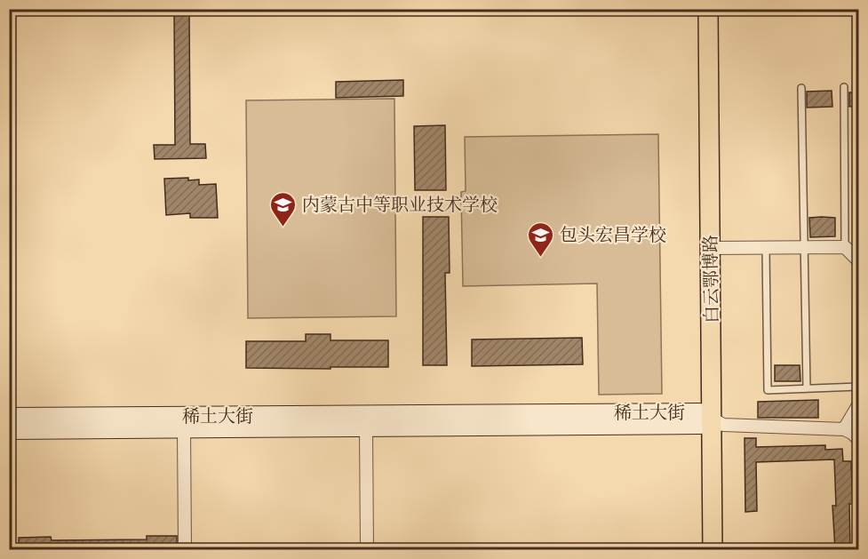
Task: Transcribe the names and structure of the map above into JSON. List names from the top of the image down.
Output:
{
  "streets": {
    "main road": ["白云鄂博路", "稀土大街"]
  },
  "crossings": [
    ["白云鄂博路", "稀土大街"]
  ],
  "places": {
    "school or university": ["内蒙古中等职业技术学校", "包头宏昌学校"]
  }
}
